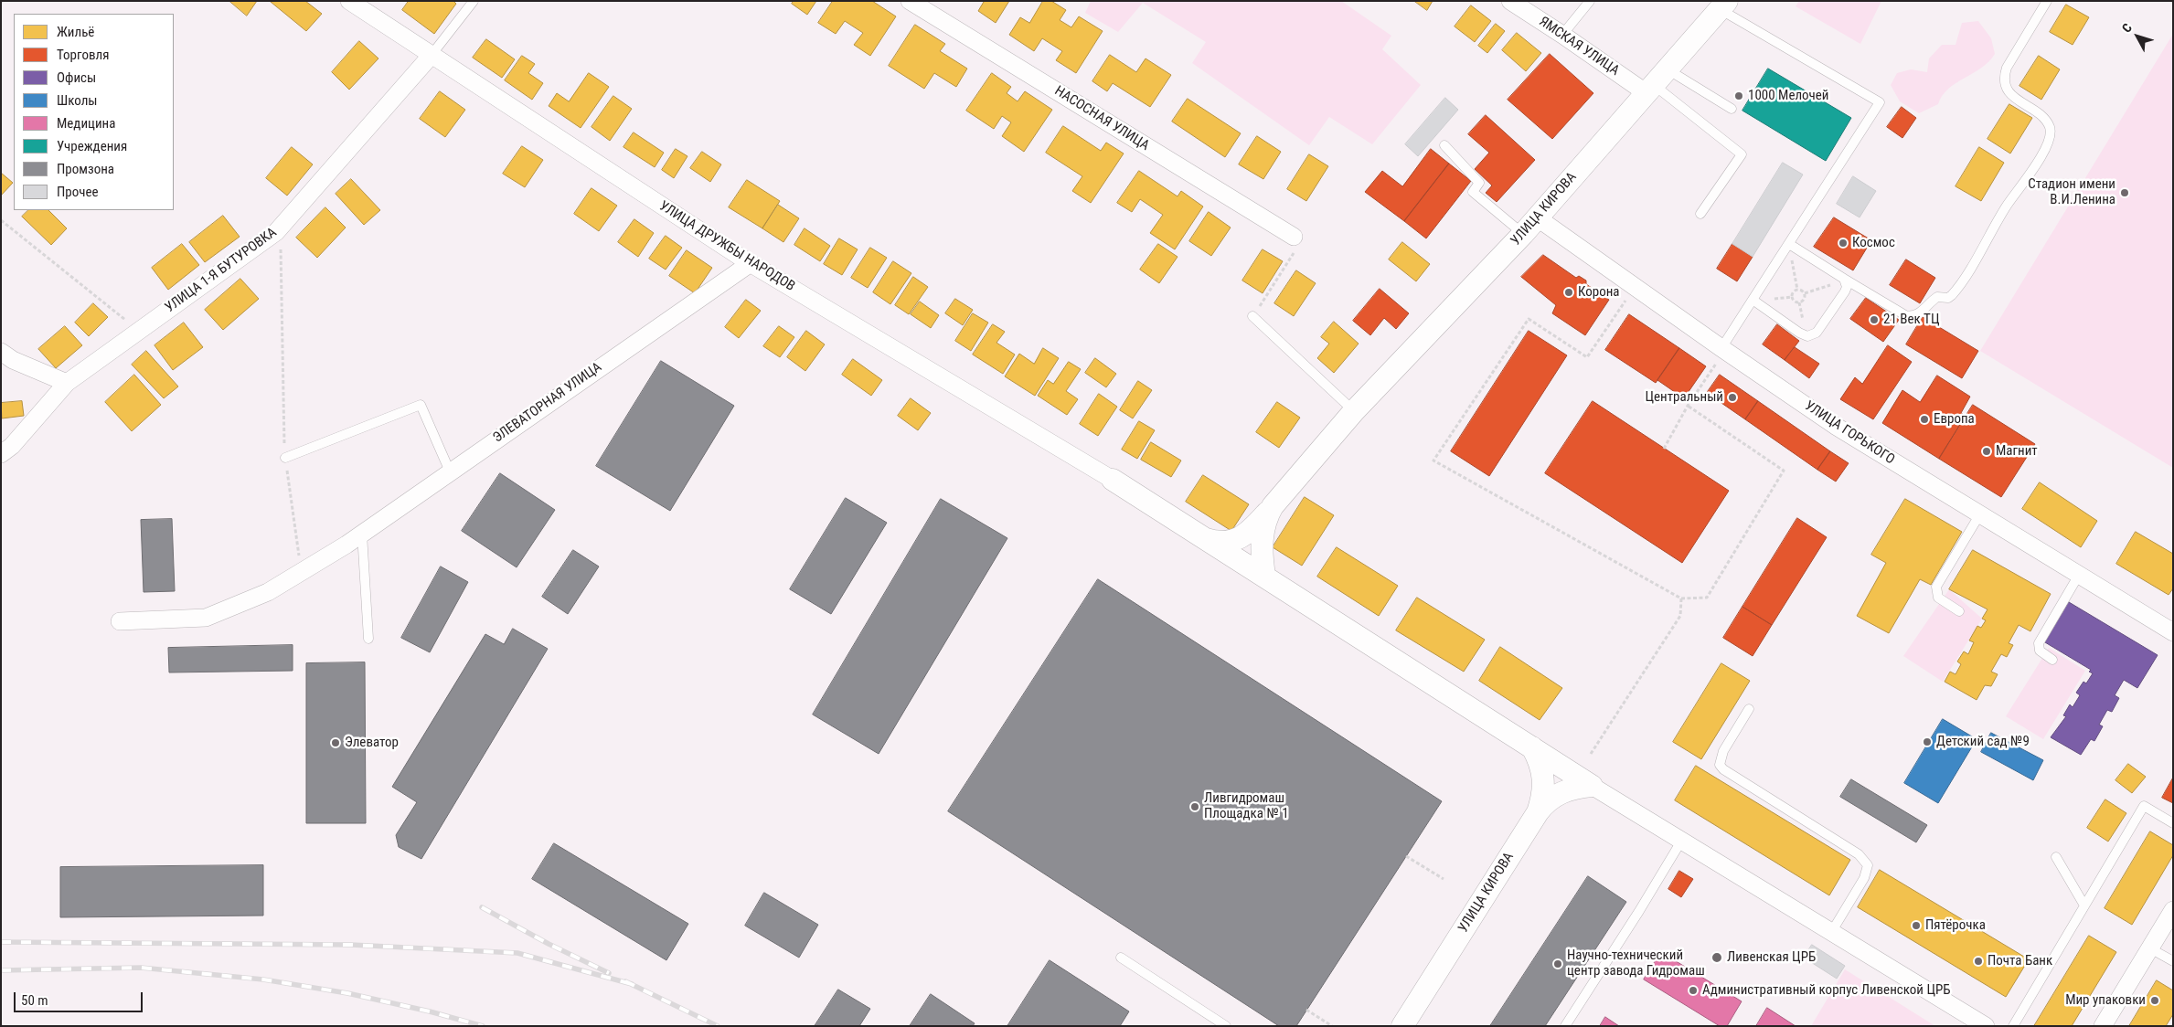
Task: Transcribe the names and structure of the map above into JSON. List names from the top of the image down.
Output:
{
  "streets": {
    "street": [
      "ЯМСКАЯ УЛИЦА",
      "НАСОСНАЯ УЛИЦА",
      "УЛИЦА КИРОВА",
      "УЛИЦА ДРУЖБЫ НАРОДОВ",
      "УЛИЦА 1-Я БУТУРОВКА",
      "ЭЛЕВАТОРНАЯ УЛИЦА",
      "УЛИЦА ГОРЬКОГО"
    ]
  },
  "crossings": [
    ["ЯМСКАЯ УЛИЦА", "УЛИЦА КИРОВА"],
    ["УЛИЦА КИРОВА", "УЛИЦА ГОРЬКОГО"],
    ["УЛИЦА ДРУЖБЫ НАРОДОВ", "УЛИЦА 1-Я БУТУРОВКА"],
    ["УЛИЦА ДРУЖБЫ НАРОДОВ", "ЭЛЕВАТОРНАЯ УЛИЦА"]
  ],
  "places": [
    "1000 Мелочей",
    "Стадион имени В.И.Ленина",
    "Космос",
    "Корона",
    "21 Век ТЦ",
    "Центральный",
    "Европа",
    "Магнит",
    "Детский сад №9",
    "Элеватор",
    "Ливгидромаш Площадка № 1",
    "Пятёрочка",
    "Ливенская ЦРБ",
    "Почта Банк",
    "Научно-технический центр завода Гидромаш",
    "Административный корпус Ливенской ЦРБ",
    "Мир упаковки"
  ],
  "legend": [
    "Жильё",
    "Торговля",
    "Офисы",
    "Школы",
    "Медицина",
    "Учреждения",
    "Промзона",
    "Прочее"
  ],
  "scale_bar": "50 m",
  "north": "top left"
}
